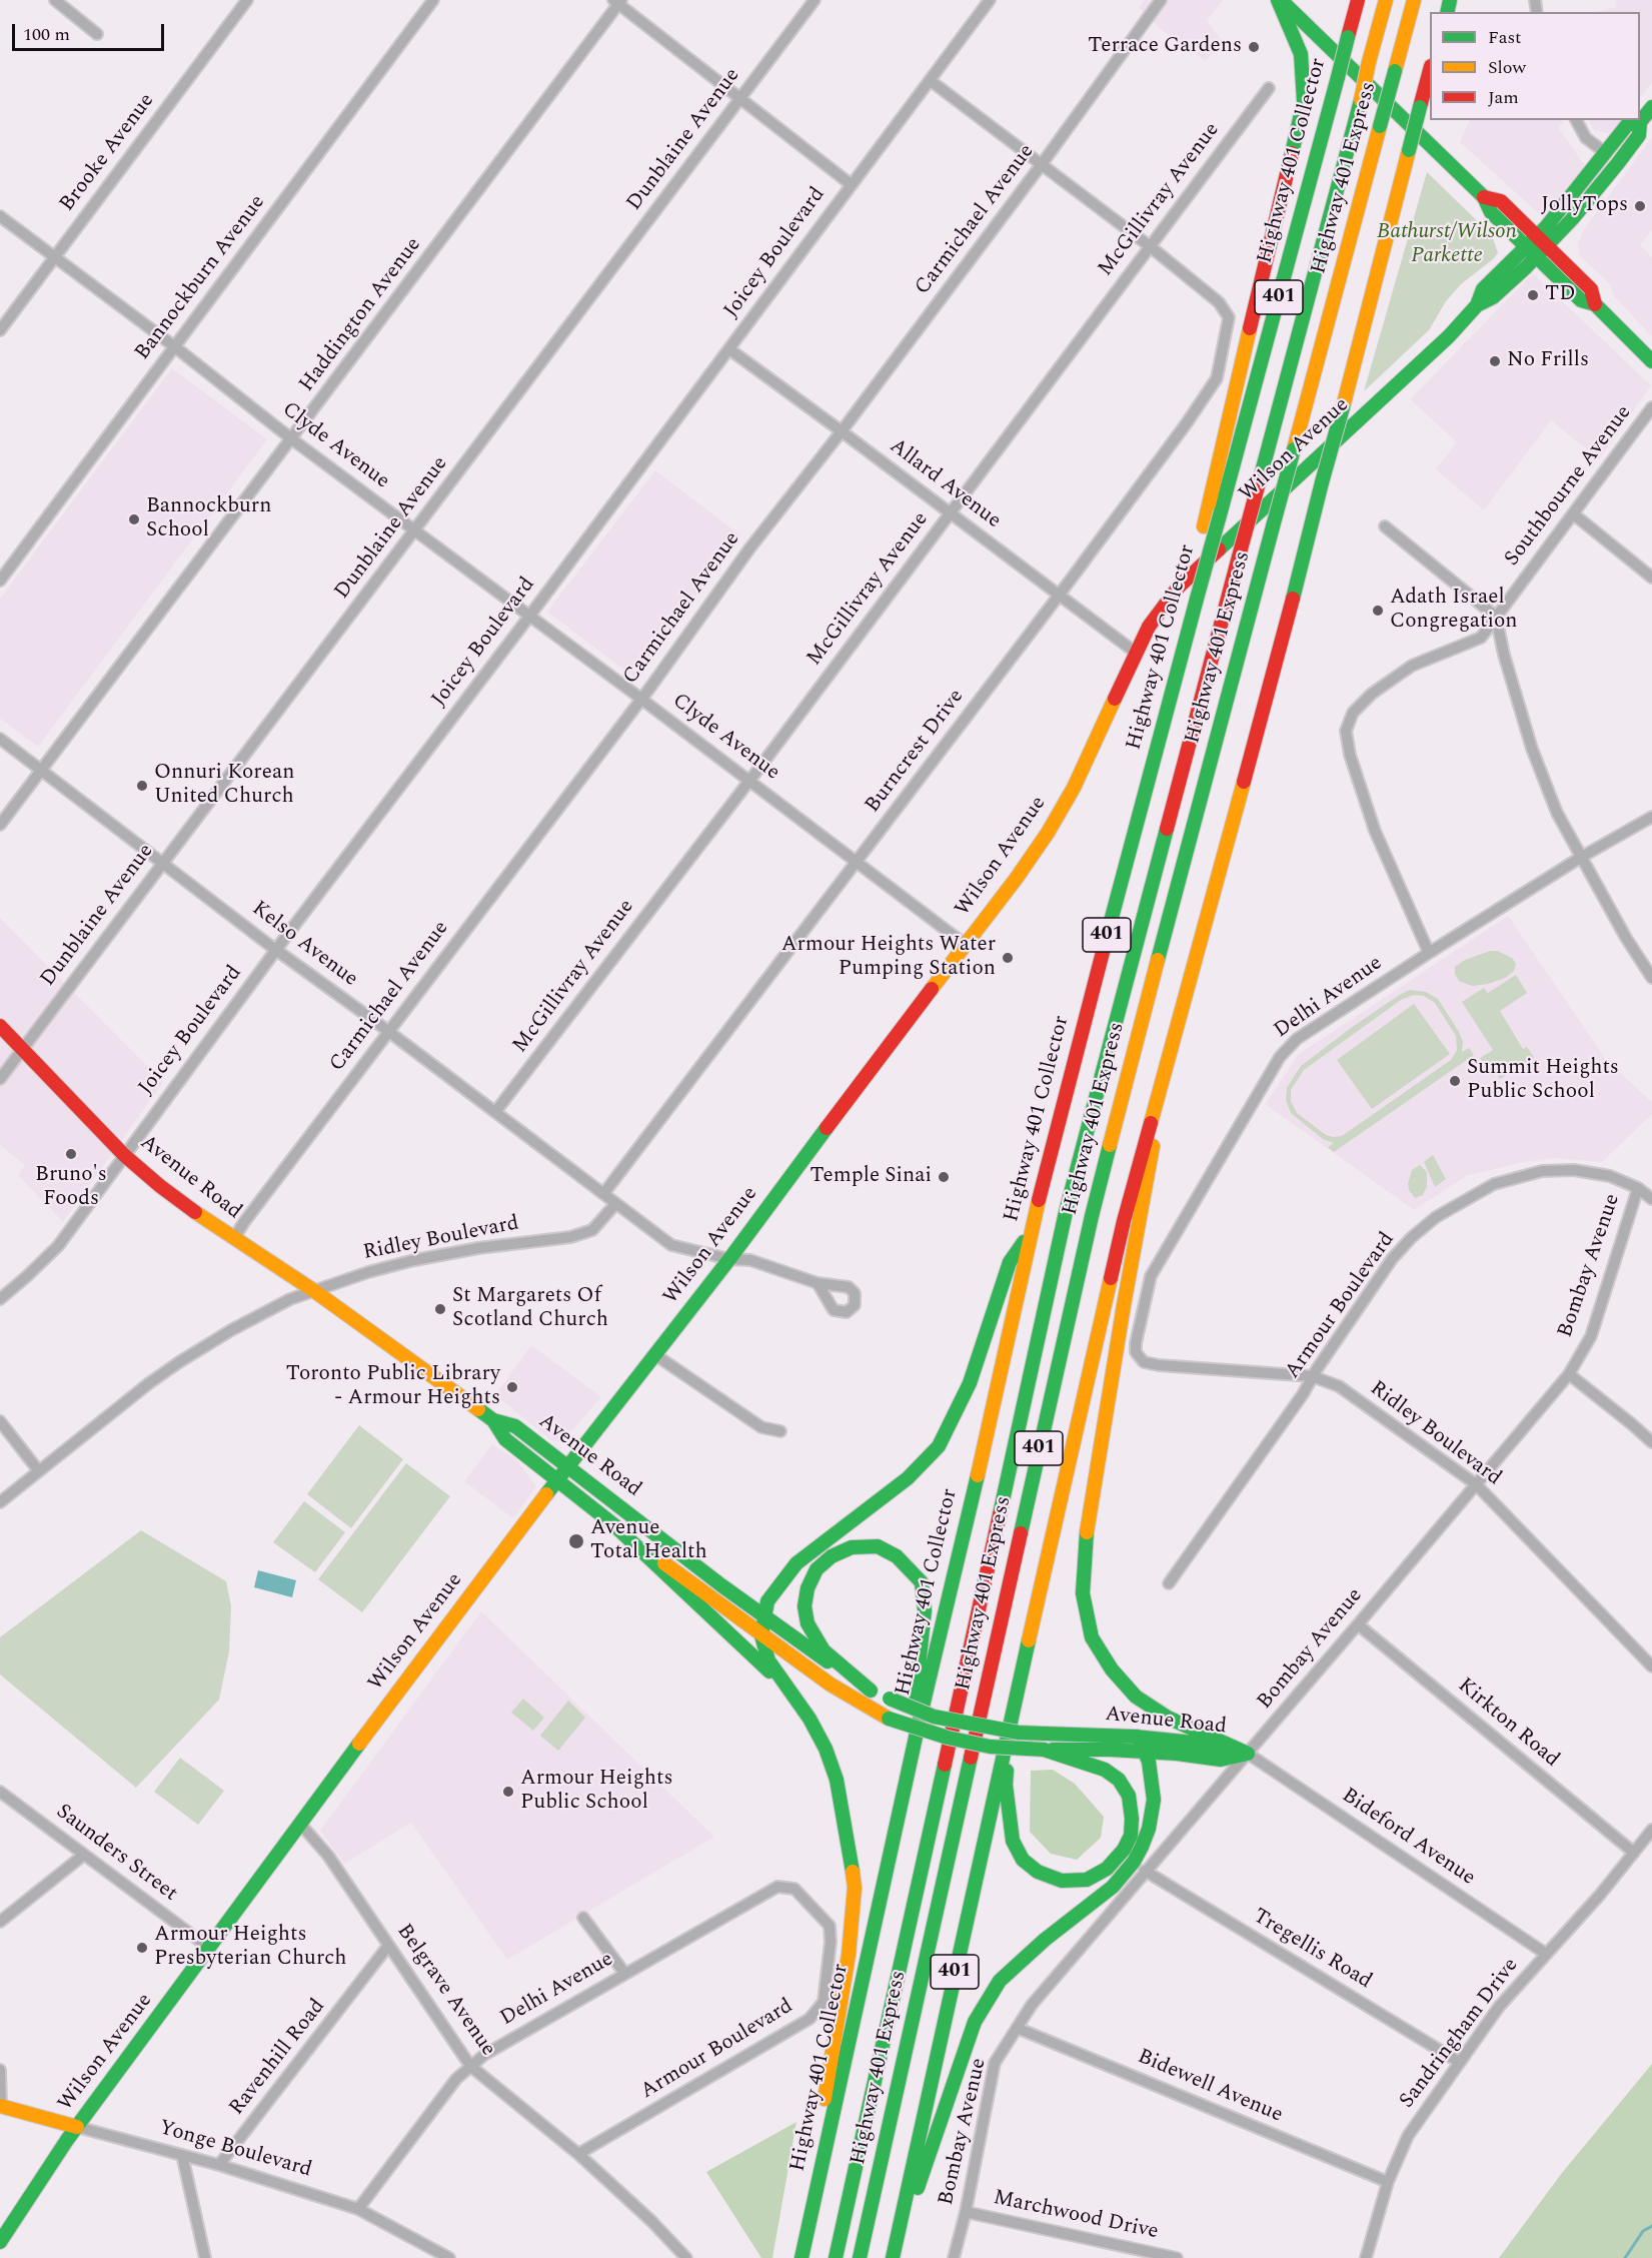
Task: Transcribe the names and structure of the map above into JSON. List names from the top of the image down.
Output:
{
  "streets": {
    "main road": [
      "Highway 401 Collector",
      "Highway 401 Express",
      "401",
      "Wilson Avenue",
      "Avenue Road",
      "Yonge Boulevard"
    ],
    "street": [
      "Dunblaine Avenue",
      "Brooke Avenue",
      "McGillivray Avenue",
      "Carmichael Avenue",
      "Joicey Boulevard",
      "Bannockburn Avenue",
      "Haddington Avenue",
      "Clyde Avenue",
      "Allard Avenue",
      "Southbourne Avenue",
      "Burncrest Drive",
      "Kelso Avenue",
      "Delhi Avenue",
      "Ridley Boulevard",
      "Bombay Avenue",
      "Armour Boulevard",
      "Kirkton Road",
      "Bideford Avenue",
      "Saunders Street",
      "Tregellis Road",
      "Belgrave Avenue",
      "Sandringham Drive",
      "Ravenhill Road",
      "Bidewell Avenue",
      "Marchwood Drive"
    ]
  },
  "crossings": [
    ["Dunblaine Avenue", "Clyde Avenue"],
    ["Dunblaine Avenue", "Kelso Avenue"],
    ["Dunblaine Avenue", "Avenue Road"],
    ["Brooke Avenue", "Clyde Avenue"],
    ["McGillivray Avenue", "Clyde Avenue"],
    ["McGillivray Avenue", "Allard Avenue"],
    ["McGillivray Avenue", "Burncrest Drive"],
    ["McGillivray Avenue", "Kelso Avenue"],
    ["Carmichael Avenue", "Clyde Avenue"],
    ["Carmichael Avenue", "Allard Avenue"],
    ["Carmichael Avenue", "Kelso Avenue"],
    ["Carmichael Avenue", "Avenue Road"],
    ["Joicey Boulevard", "Clyde Avenue"],
    ["Joicey Boulevard", "Allard Avenue"],
    ["Joicey Boulevard", "Kelso Avenue"],
    ["Joicey Boulevard", "Avenue Road"],
    ["Bannockburn Avenue", "Clyde Avenue"],
    ["Haddington Avenue", "Clyde Avenue"],
    ["Haddington Avenue", "Kelso Avenue"],
    ["Clyde Avenue", "Wilson Avenue"],
    ["Clyde Avenue", "Burncrest Drive"],
    ["Wilson Avenue", "Allard Avenue"],
    ["Wilson Avenue", "Avenue Road"],
    ["Wilson Avenue", "Saunders Street"],
    ["Wilson Avenue", "Belgrave Avenue"],
    ["Wilson Avenue", "Yonge Boulevard"],
    ["Allard Avenue", "Burncrest Drive"],
    ["Southbourne Avenue", "Delhi Avenue"],
    ["Burncrest Drive", "Kelso Avenue"],
    ["Kelso Avenue", "Ridley Boulevard"],
    ["Delhi Avenue", "Ridley Boulevard"],
    ["Delhi Avenue", "Armour Boulevard"],
    ["Delhi Avenue", "Belgrave Avenue"],
    ["Delhi Avenue", "Yonge Boulevard"],
    ["Avenue Road", "Ridley Boulevard"],
    ["Avenue Road", "Bombay Avenue"],
    ["Avenue Road", "Bideford Avenue"],
    ["Ridley Boulevard", "Bombay Avenue"],
    ["Ridley Boulevard", "Armour Boulevard"],
    ["Bombay Avenue", "Armour Boulevard"],
    ["Bombay Avenue", "Kirkton Road"],
    ["Bombay Avenue", "Bideford Avenue"],
    ["Bombay Avenue", "Tregellis Road"],
    ["Bombay Avenue", "Bidewell Avenue"],
    ["Bombay Avenue", "Marchwood Drive"],
    ["Armour Boulevard", "Belgrave Avenue"],
    ["Kirkton Road", "Sandringham Drive"],
    ["Bideford Avenue", "Sandringham Drive"],
    ["Tregellis Road", "Sandringham Drive"],
    ["Belgrave Avenue", "Ravenhill Road"],
    ["Sandringham Drive", "Bidewell Avenue"],
    ["Ravenhill Road", "Yonge Boulevard"]
  ],
  "parks": ["Bathurst/Wilson Parkette"],
  "places": [
    "Terrace Gardens",
    "JollyTops",
    "TD",
    "No Frills",
    "Bannockburn School",
    "Adath Israel Congregation",
    "Onnuri Korean United Church",
    "Armour Heights Water Pumping Station",
    "Summit Heights Public School",
    "Bruno's Foods",
    "Temple Sinai",
    "St Margarets Of Scotland Church",
    "Toronto Public Library - Armour Heights",
    "Avenue Total Health",
    "Armour Heights Public School",
    "Armour Heights Presbyterian Church"
  ],
  "legend": ["Fast", "Slow", "Jam"],
  "scale_bar": "100 m"
}
